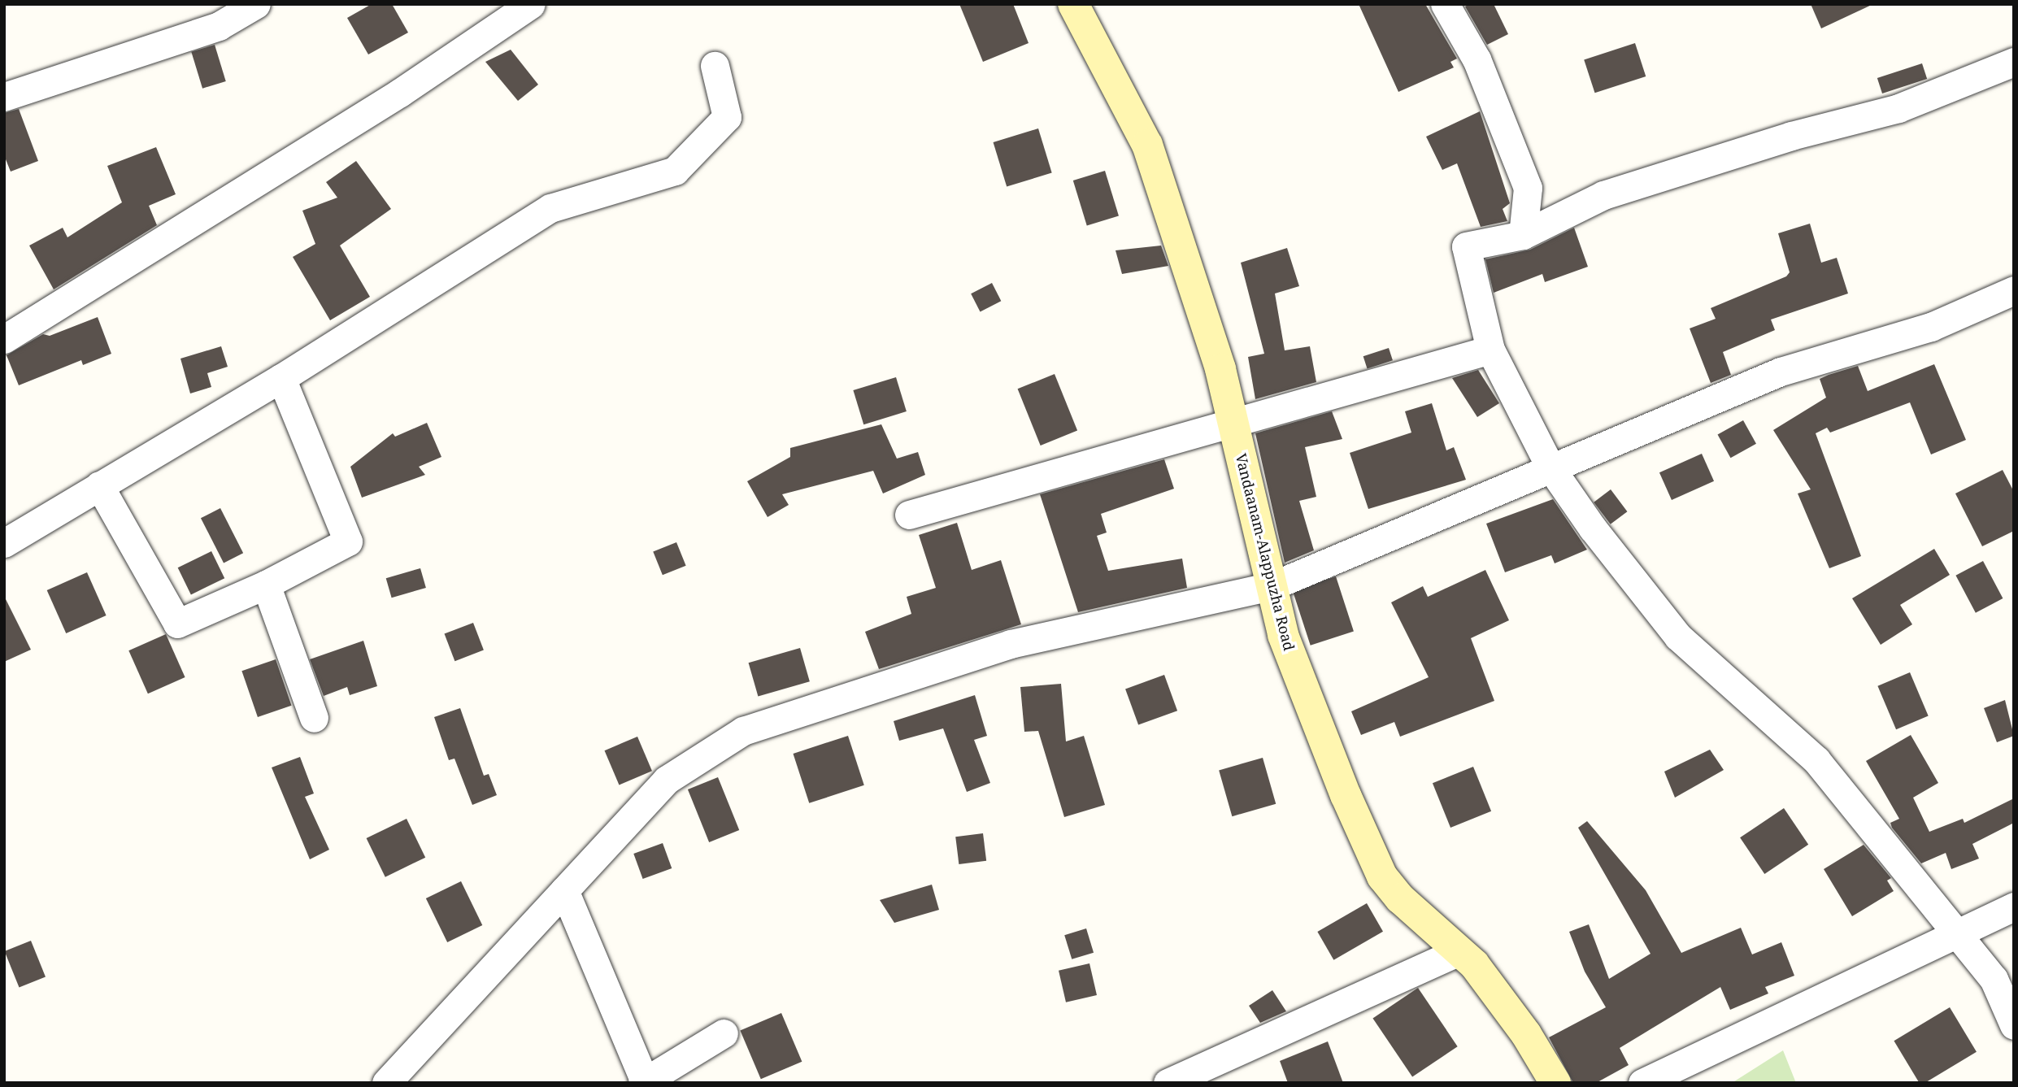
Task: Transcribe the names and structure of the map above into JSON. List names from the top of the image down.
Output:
{
  "streets": {
    "main road": ["Vandaanam-Alappuzha Road"]
  }
}
